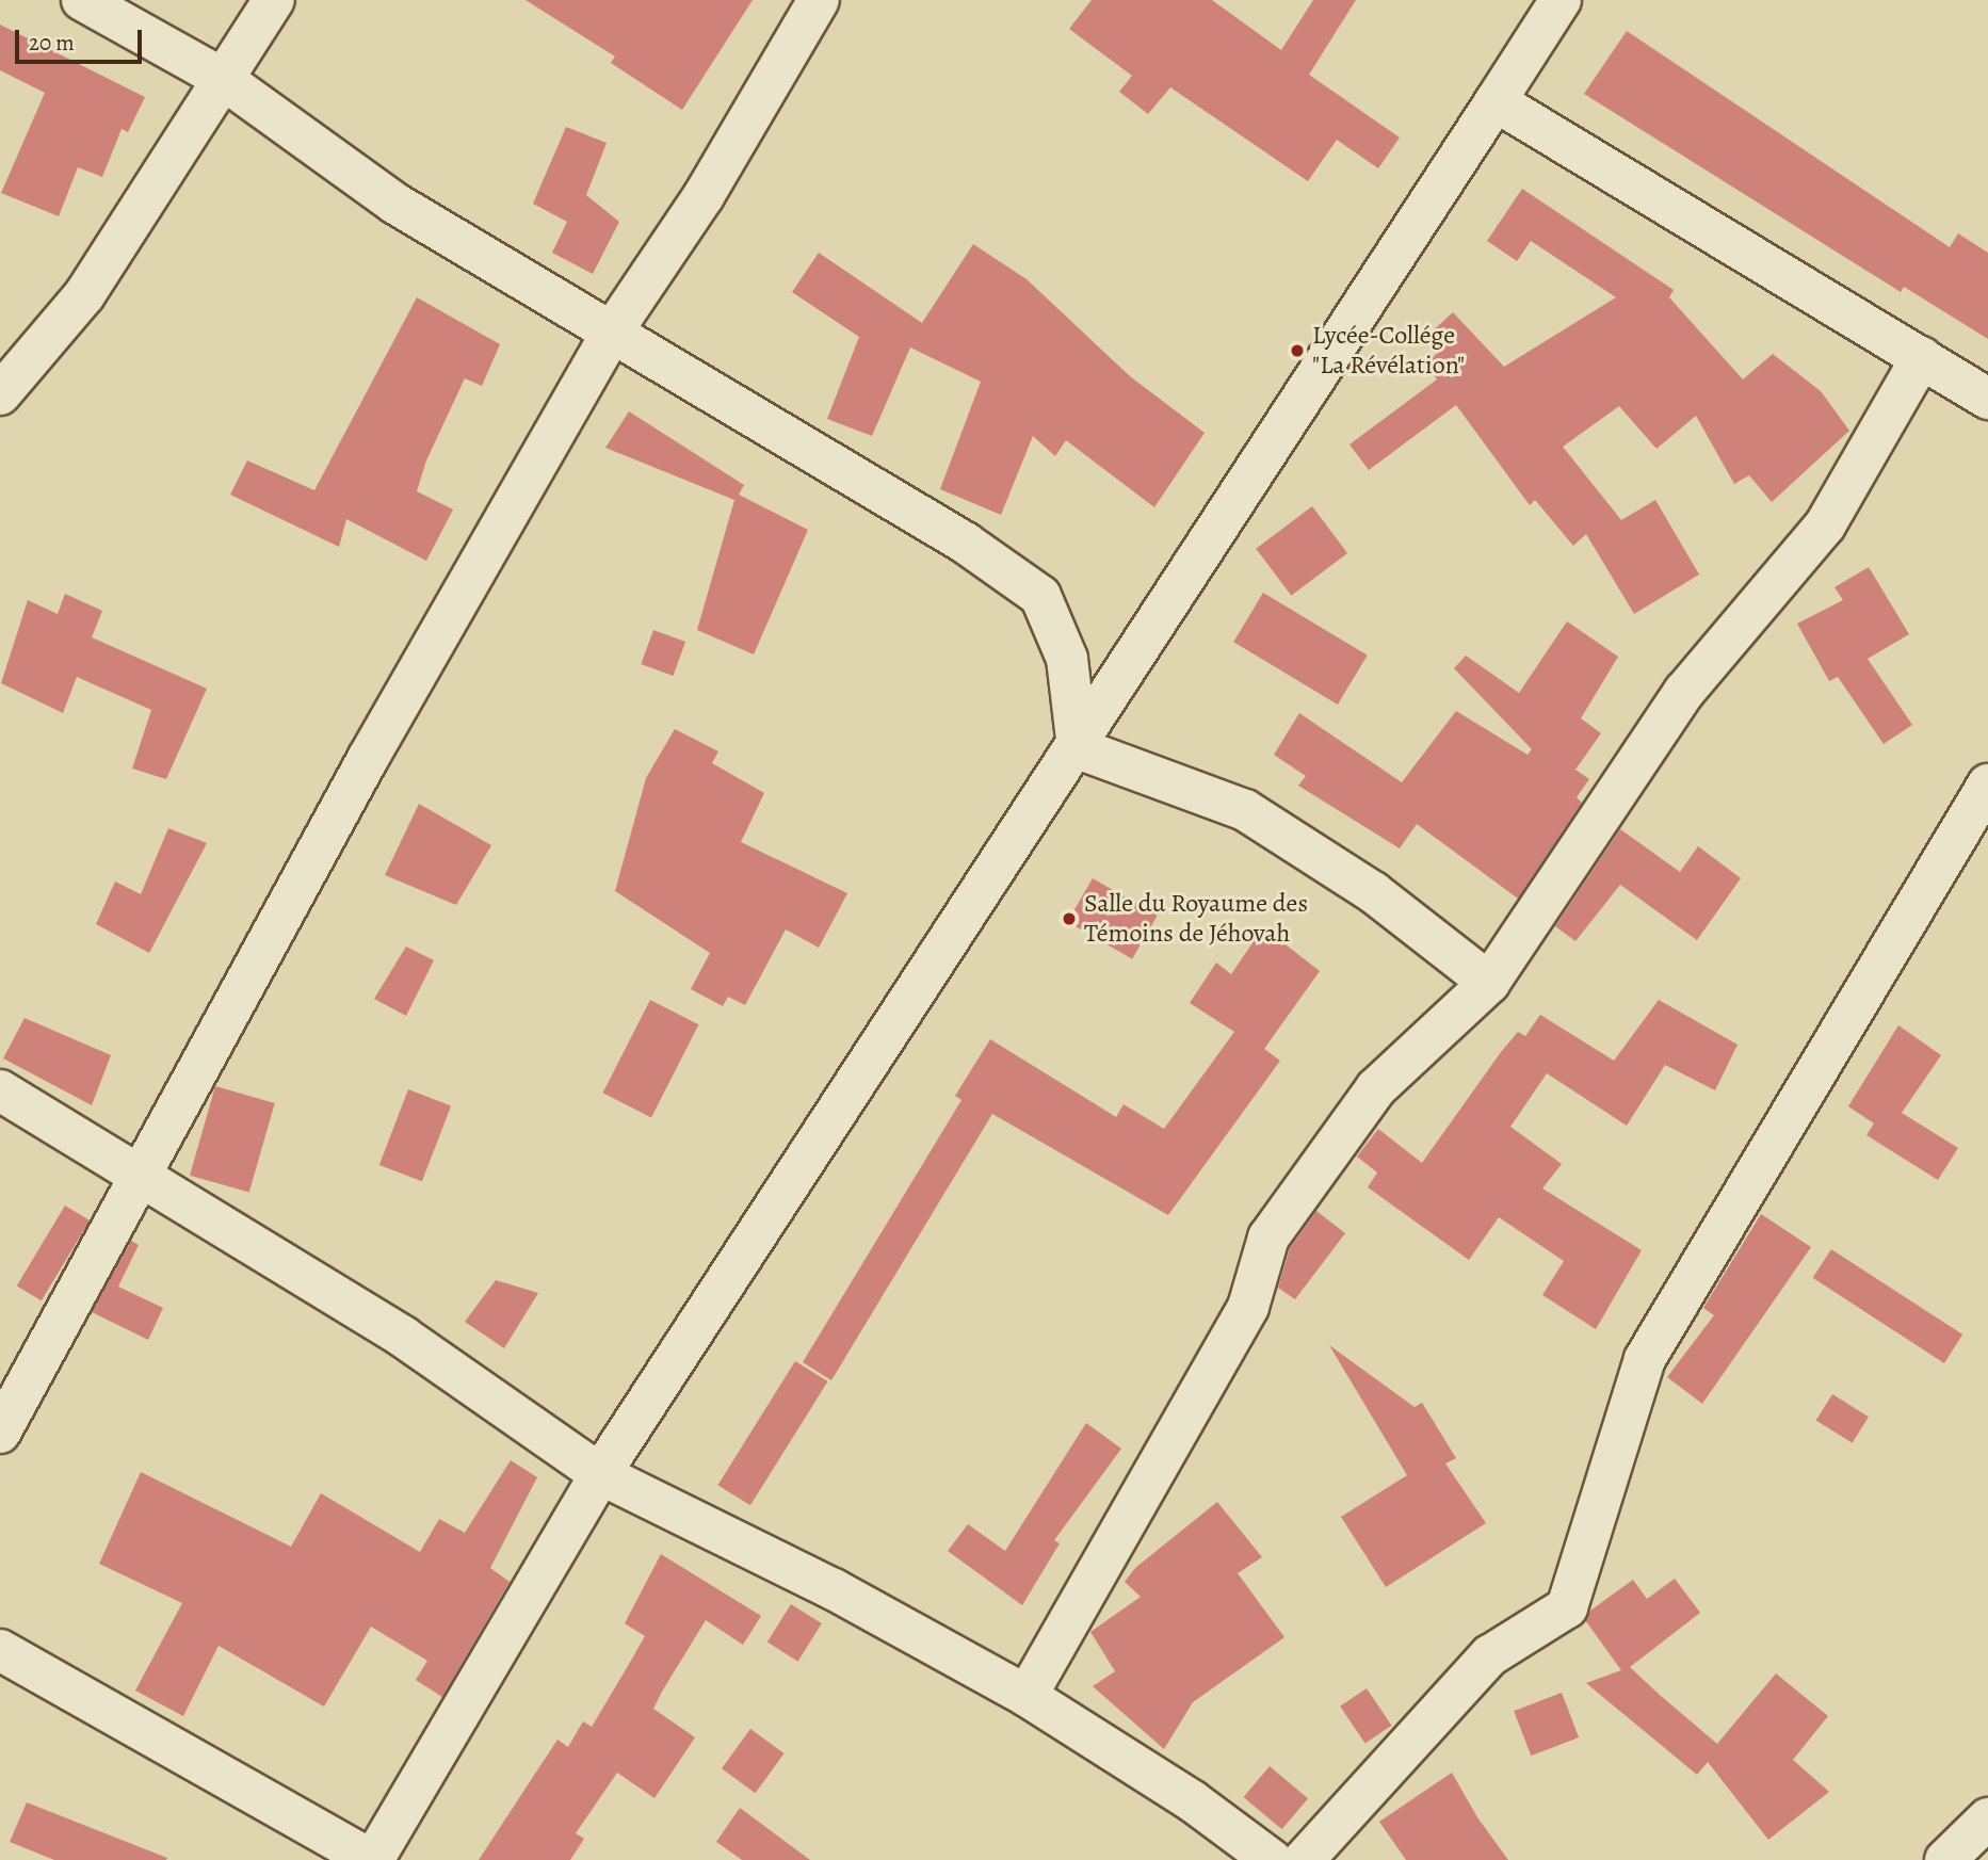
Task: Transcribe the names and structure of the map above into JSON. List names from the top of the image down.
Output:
{
  "places": ["Lycée-Collége \"La Révélation\"", "Salle du Royaume des Témoins de Jéhovah"],
  "scale_bar": "20 m"
}
